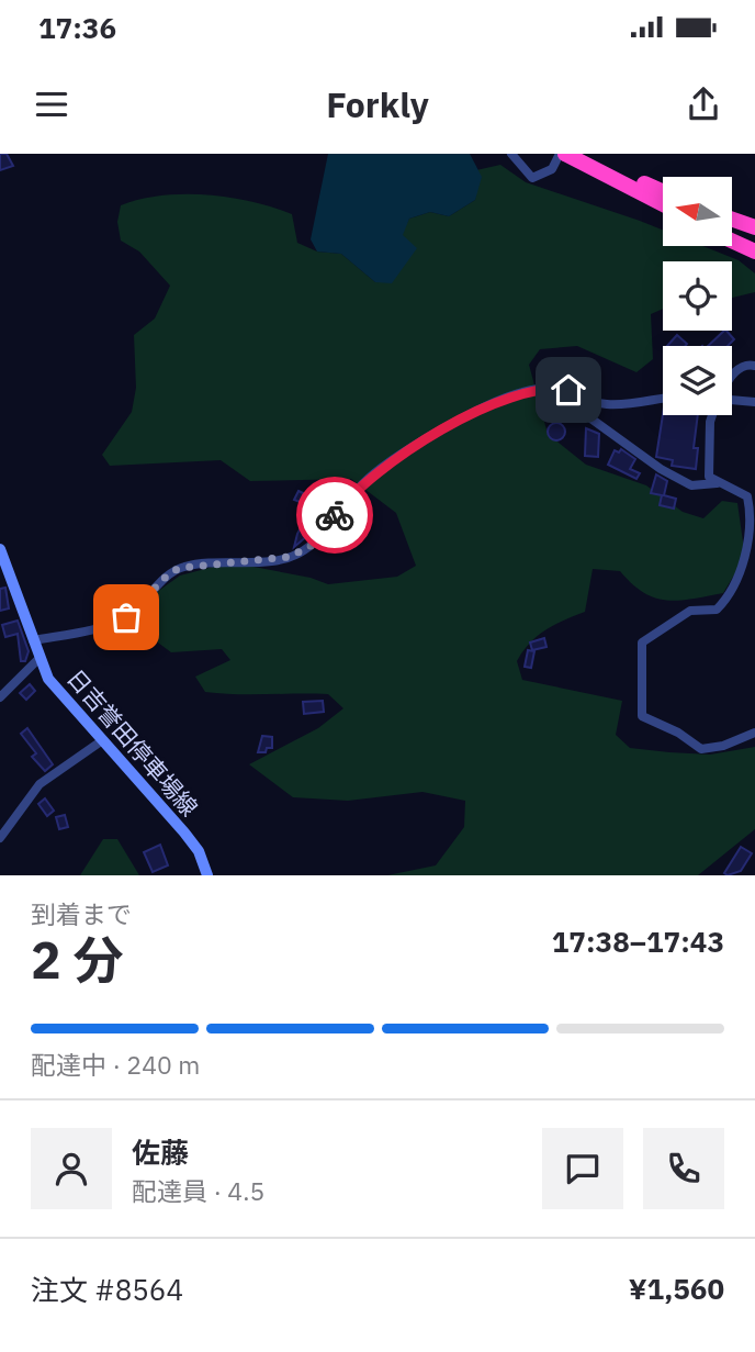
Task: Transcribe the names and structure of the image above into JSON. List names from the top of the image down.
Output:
{
  "streets": {
    "main road": ["日吉誉田停車場線"]
  },
  "north": "left",
  "page": {
    "status": "17:36",
    "header": "Forkly",
    "heading": ["2 分", "到着まで", "17:38–17:43"],
    "panel": [
      "佐藤",
      "配達員 · 4.5",
      "注文 #8564",
      "¥1,560"
    ],
    "bar": "配達中 · 240 m"
  }
}
